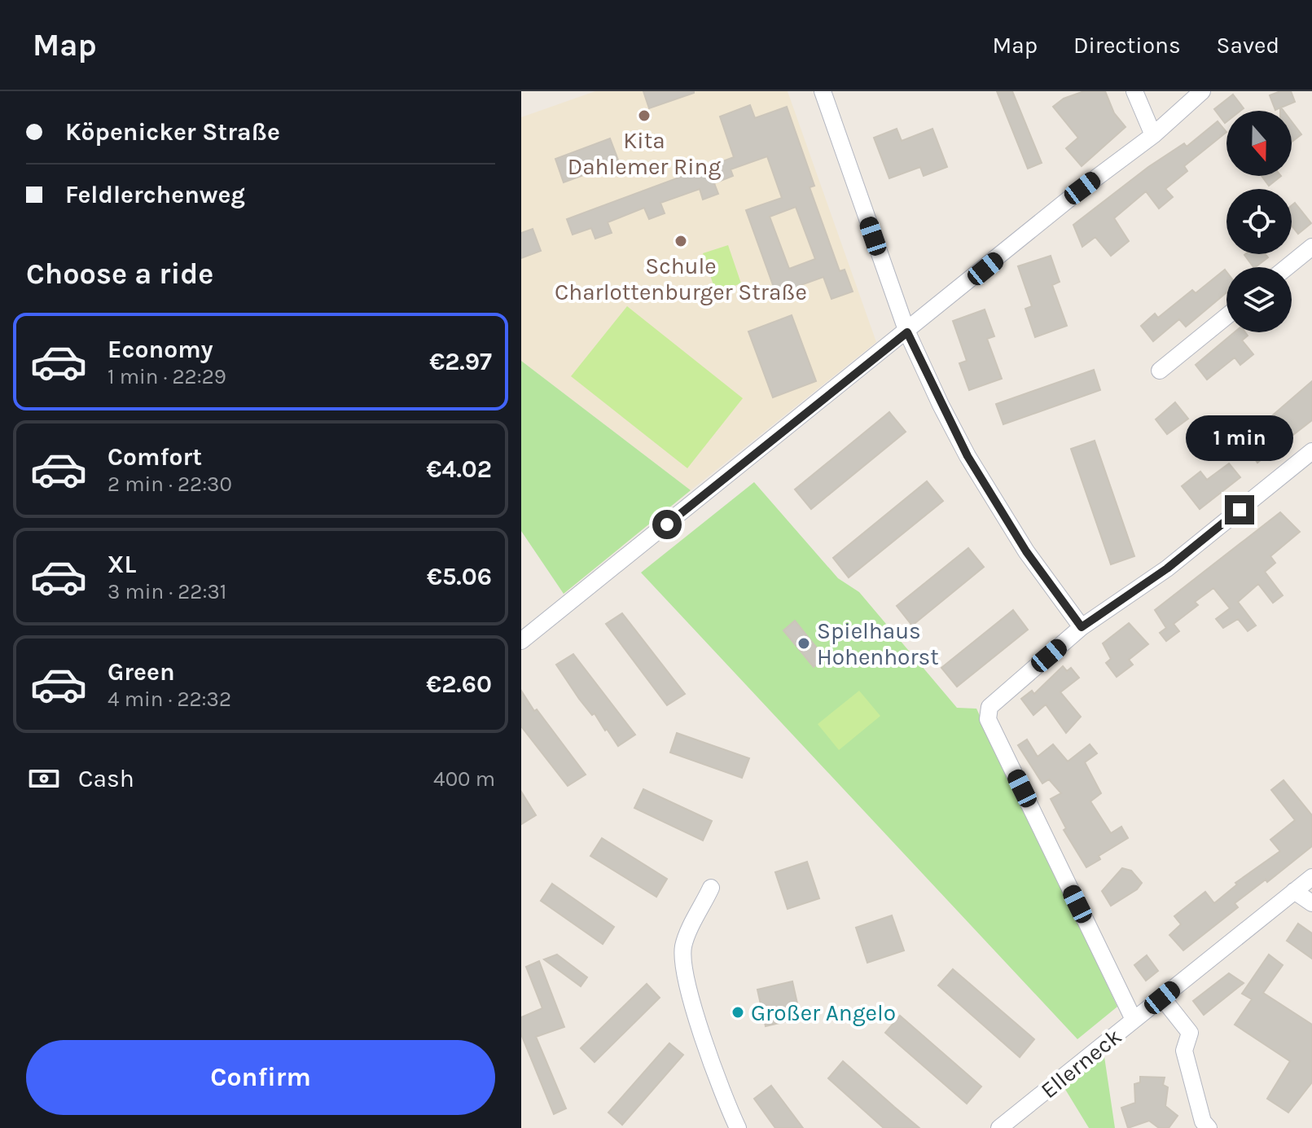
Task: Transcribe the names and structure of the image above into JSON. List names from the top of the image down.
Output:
{
  "streets": {
    "street": ["Ellerneck"]
  },
  "places": [
    "Kita Dahlemer Ring",
    "Schule Charlottenburger Straße",
    "Spielhaus Hohenhorst",
    "Großer Angelo"
  ],
  "north": "bottom",
  "page": {
    "header": "Map",
    "nav": ["Map", "Directions", "Saved"],
    "banner": ["Köpenicker Straße", "Feldlerchenweg"],
    "heading": "Choose a ride",
    "list": [
      {
        "name": "Economy",
        "note": "1 min · 22:29",
        "value": "€2.97"
      },
      {
        "name": "Comfort",
        "note": "2 min · 22:30",
        "value": "€4.02"
      },
      {
        "name": "XL",
        "note": "3 min · 22:31",
        "value": "€5.06"
      },
      {
        "name": "Green",
        "note": "4 min · 22:32",
        "value": "€2.60"
      }
    ],
    "bubble": "1 min",
    "pay": ["Cash", "400 m"],
    "buttons": "Confirm"
  }
}
